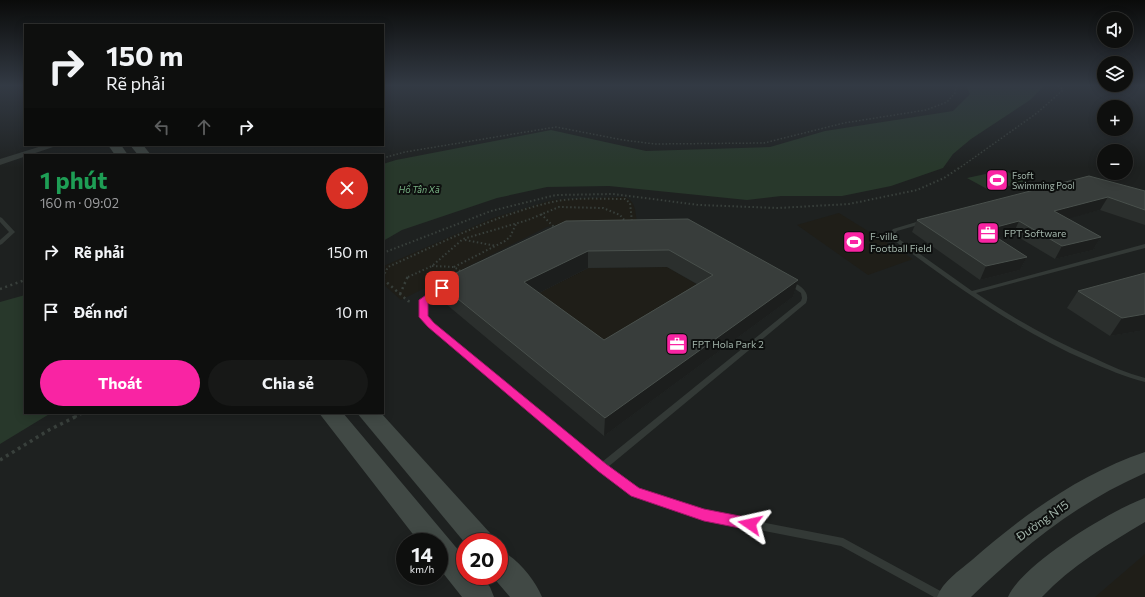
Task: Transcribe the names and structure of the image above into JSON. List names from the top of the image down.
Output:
{
  "streets": {
    "street": ["Đường N15"]
  },
  "water": ["Hồ Tân Xã"],
  "places": {
    "sports": ["Fsoft Swimming Pool", "F-ville Football Field"],
    "office": ["FPT Software", "FPT Hola Park 2"]
  },
  "page": {
    "map_buttons": ["+", "−"],
    "turn": ["150 m", "Rẽ phải"],
    "heading": ["1 phút", "160 m · 09:02"],
    "list": [
      {
        "name": "Rẽ phải",
        "value": "150 m"
      },
      {
        "name": "Đến nơi",
        "value": "10 m"
      }
    ],
    "buttons": ["Thoát", "Chia sẻ"],
    "speed": "14 km/h",
    "limit": "20"
  }
}
